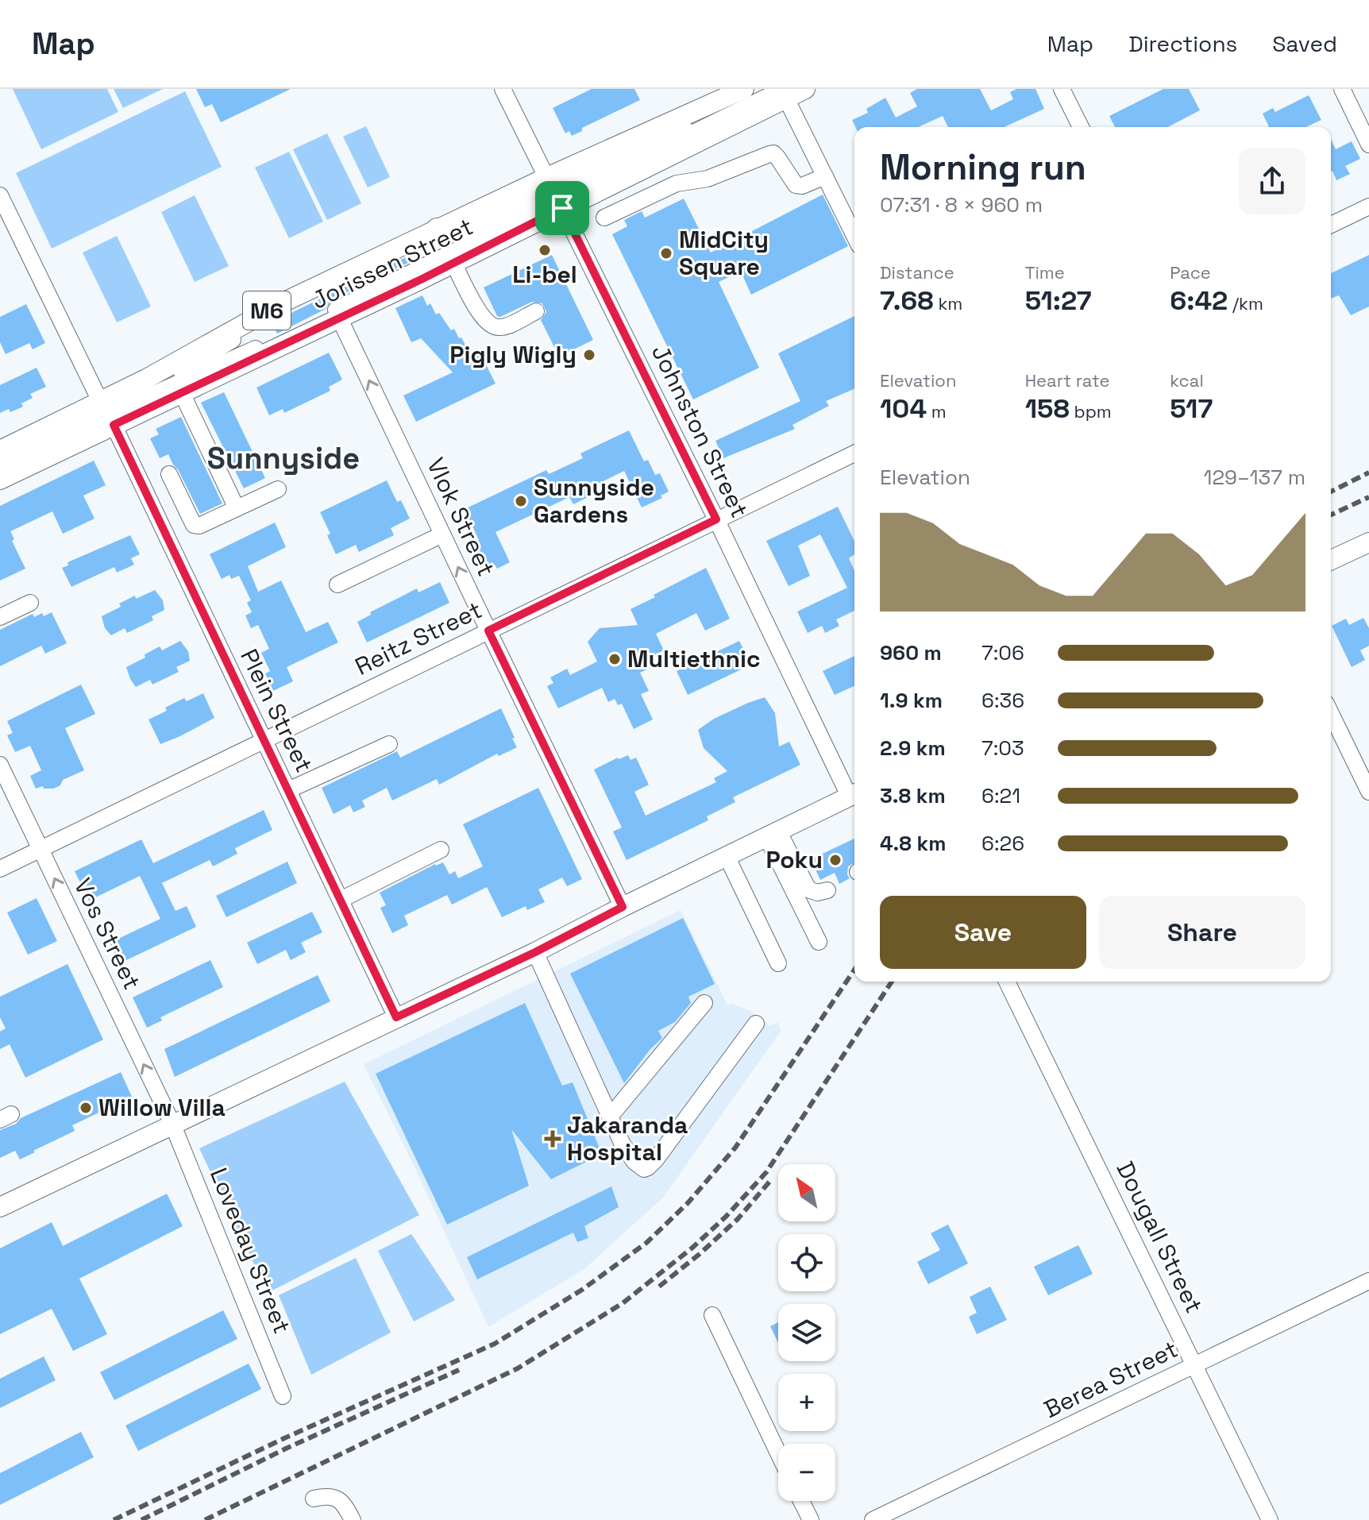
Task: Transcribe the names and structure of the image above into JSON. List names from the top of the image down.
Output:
{
  "streets": {
    "main road": ["Jorissen Street", "M6"],
    "street": [
      "Johnston Street",
      "Vlok Street",
      "Reitz Street",
      "Plein Street",
      "Vos Street",
      "Dougall Street",
      "Loveday Street",
      "Berea Street"
    ]
  },
  "crossings": [
    ["Jorissen Street", "Johnston Street"],
    ["Jorissen Street", "Vlok Street"],
    ["Jorissen Street", "Plein Street"],
    ["Johnston Street", "Reitz Street"],
    ["Vlok Street", "Reitz Street"],
    ["Reitz Street", "Plein Street"],
    ["Reitz Street", "Vos Street"],
    ["Vos Street", "Loveday Street"],
    ["Dougall Street", "Berea Street"]
  ],
  "one_way": ["Vlok Street", "Vos Street"],
  "districts": ["Sunnyside"],
  "places": {
    "other": [
      "Li-bel",
      "MidCity Square",
      "Pigly Wigly",
      "Sunnyside Gardens",
      "Multiethnic",
      "Poku",
      "Willow Villa"
    ],
    "health": ["Jakaranda Hospital"]
  },
  "north": "top left",
  "page": {
    "header": "Map",
    "nav": ["Map", "Directions", "Saved"],
    "heading": ["Morning run", "07:31 · 8 × 960 m"],
    "stats": [
      ["Distance", "7.68 km"],
      ["Time", "51:27"],
      ["Pace", "6:42 /km"],
      ["Elevation", "104 m"],
      ["Heart rate", "158 bpm"],
      ["kcal", "517"]
    ],
    "chart": ["Elevation", "129–137 m"],
    "list": [
      {
        "name": "960 m",
        "note": "7:06"
      },
      {
        "name": "1.9 km",
        "note": "6:36"
      },
      {
        "name": "2.9 km",
        "note": "7:03"
      },
      {
        "name": "3.8 km",
        "note": "6:21"
      },
      {
        "name": "4.8 km",
        "note": "6:26"
      }
    ],
    "buttons": ["Save", "Share"],
    "map_buttons": ["+", "−"]
  }
}
